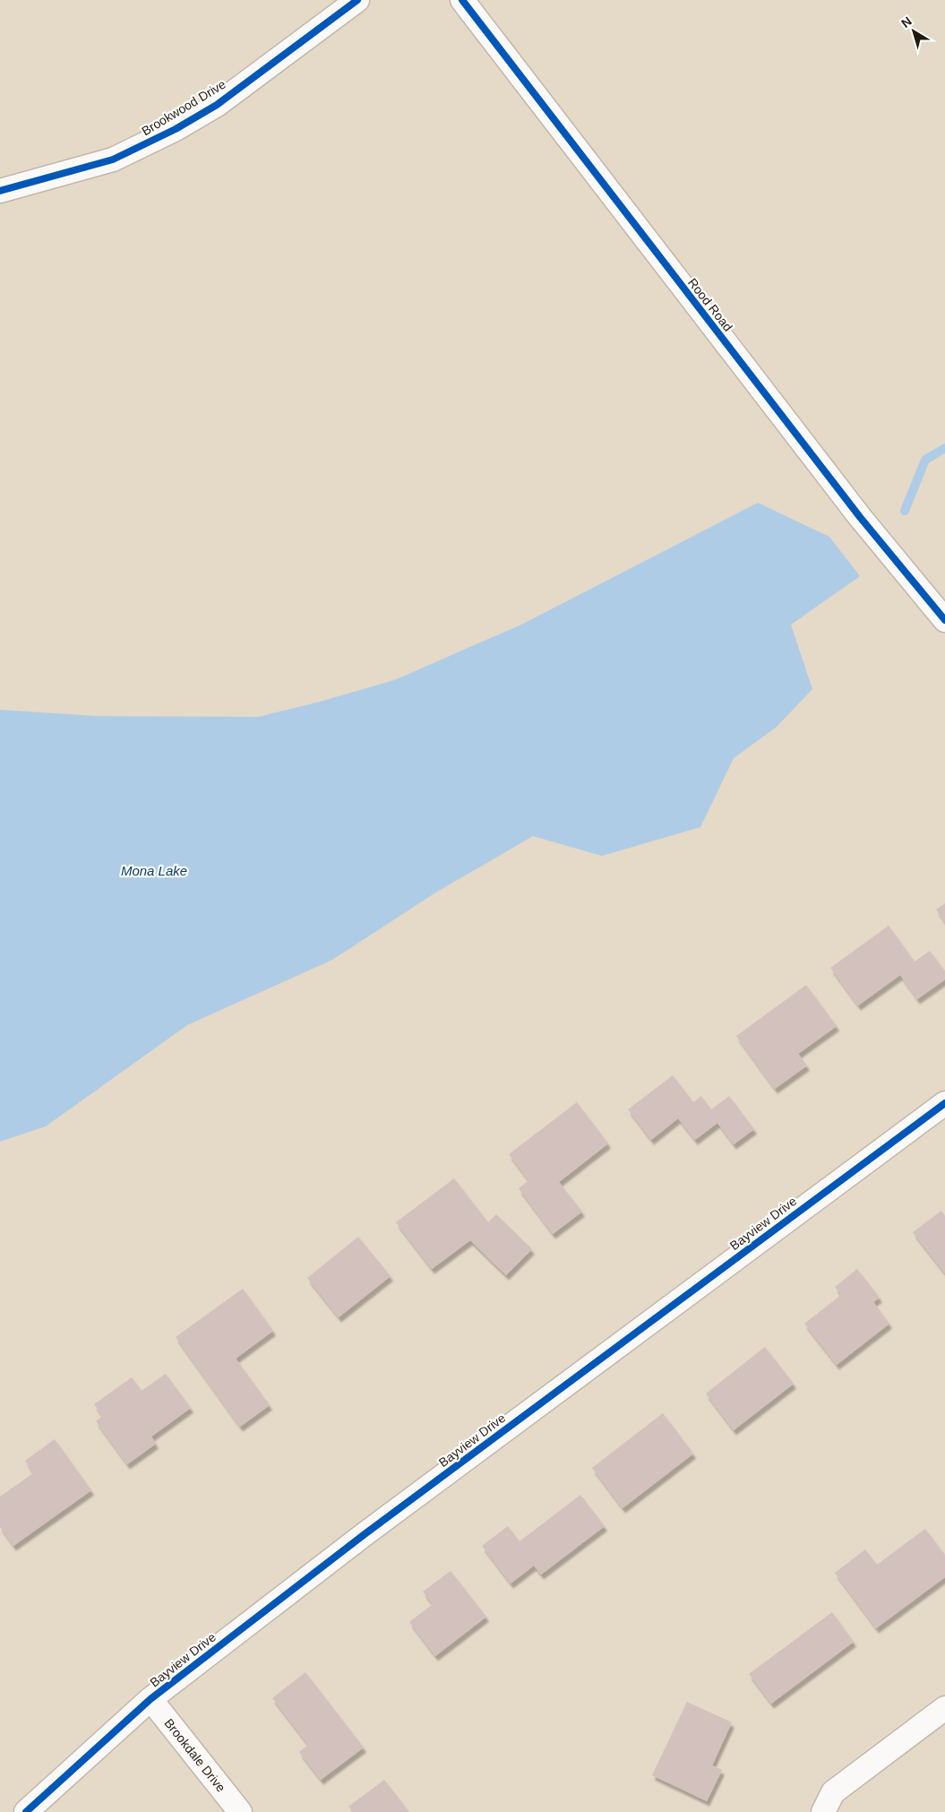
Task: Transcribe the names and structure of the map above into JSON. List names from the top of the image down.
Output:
{
  "streets": {
    "street": [
      "Brookwood Drive",
      "Rood Road",
      "Bayview Drive",
      "Brookdale Drive"
    ]
  },
  "crossings": [
    ["Bayview Drive", "Brookdale Drive"]
  ],
  "water": ["Mona Lake"],
  "north": "top left"
}
